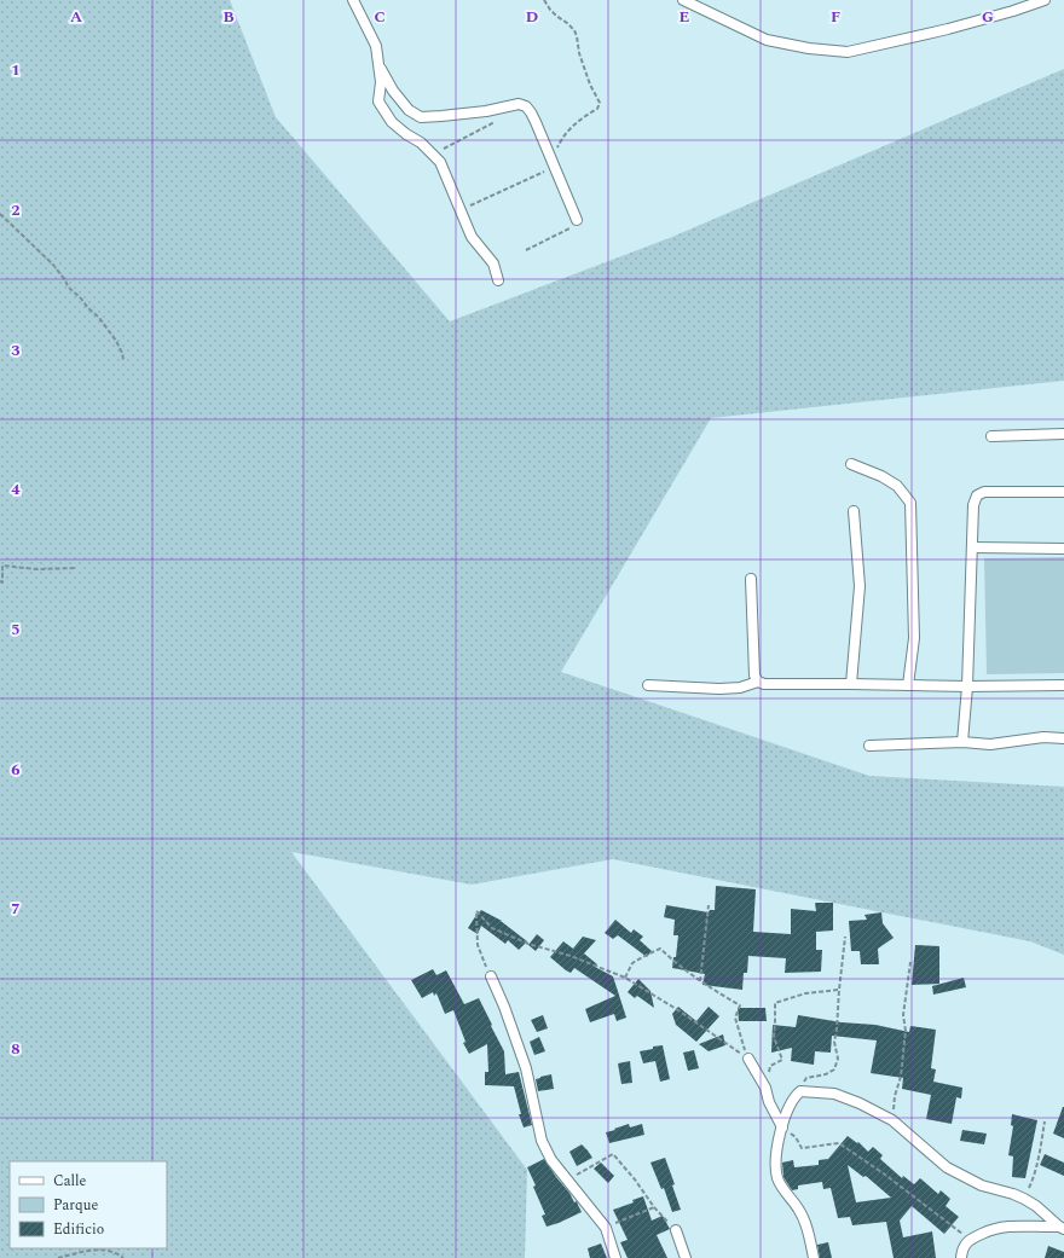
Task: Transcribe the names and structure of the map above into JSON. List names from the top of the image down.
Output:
{
  "legend": ["Calle", "Parque", "Edificio"],
  "grid": {
    "columns": [
      "A",
      "B",
      "C",
      "D",
      "E",
      "F",
      "G"
    ],
    "rows": [
      "1",
      "2",
      "3",
      "4",
      "5",
      "6",
      "7",
      "8"
    ]
  }
}
